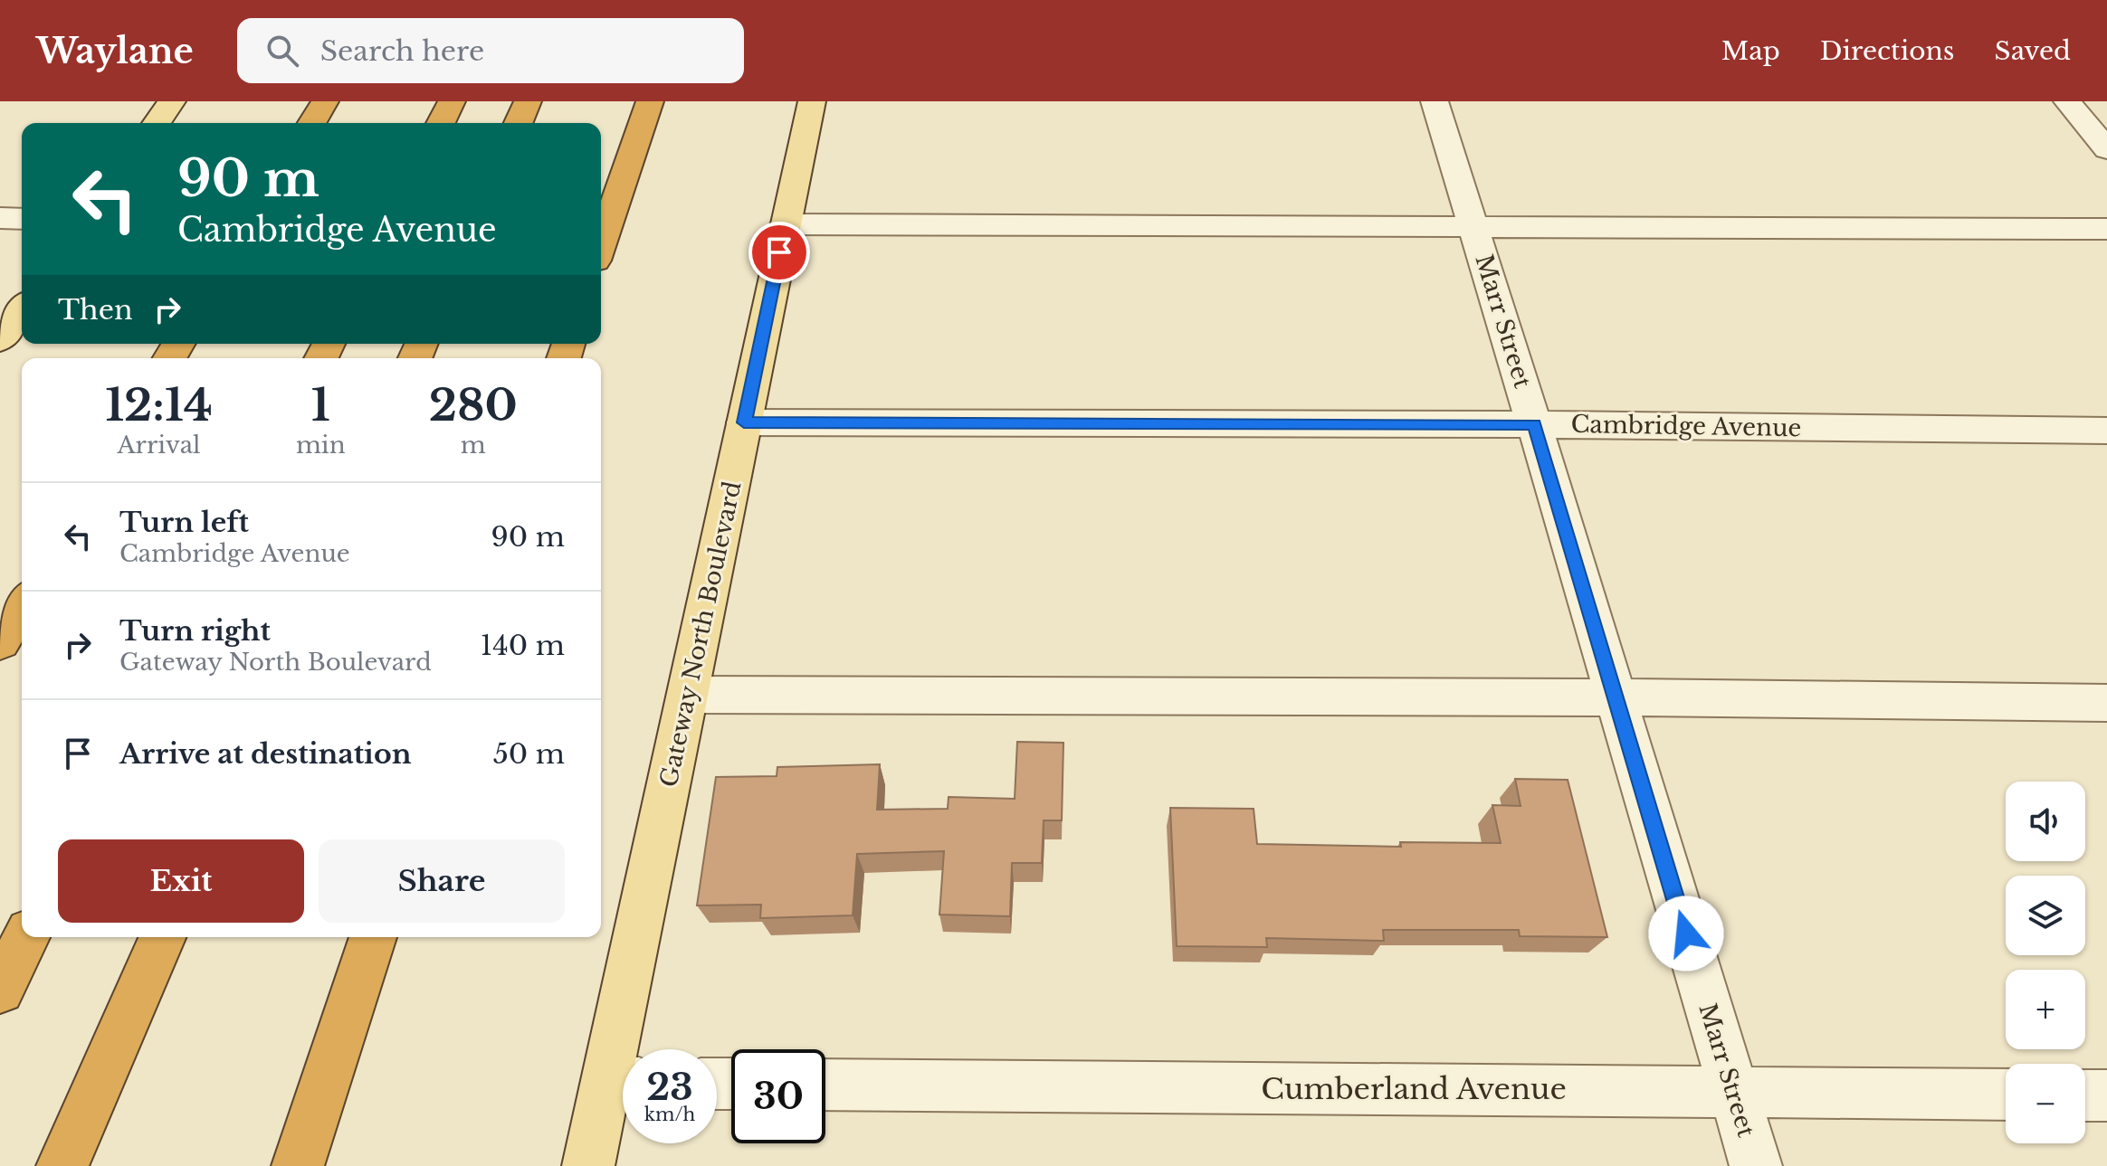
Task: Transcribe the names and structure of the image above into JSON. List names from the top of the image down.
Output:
{
  "streets": {
    "main road": ["Gateway North Boulevard"],
    "street": ["Marr Street", "Cambridge Avenue", "Cumberland Avenue"]
  },
  "crossings": [
    ["Marr Street", "Cambridge Avenue"],
    ["Marr Street", "Cumberland Avenue"],
    ["Cambridge Avenue", "Gateway North Boulevard"]
  ],
  "page": {
    "header": "Waylane",
    "search": "Search here",
    "nav": ["Map", "Directions", "Saved"],
    "turn": ["90 m", "Cambridge Avenue"],
    "then": "Then",
    "eta": [
      "12:14",
      "Arrival",
      "1",
      "min",
      "280",
      "m"
    ],
    "list": [
      {
        "name": "Turn left",
        "note": "Cambridge Avenue",
        "value": "90 m"
      },
      {
        "name": "Turn right",
        "note": "Gateway North Boulevard",
        "value": "140 m"
      },
      {
        "name": "Arrive at destination",
        "value": "50 m"
      }
    ],
    "map_buttons": ["+", "−"],
    "buttons": ["Exit", "Share"],
    "speed": "23 km/h",
    "limit": "30"
  }
}
